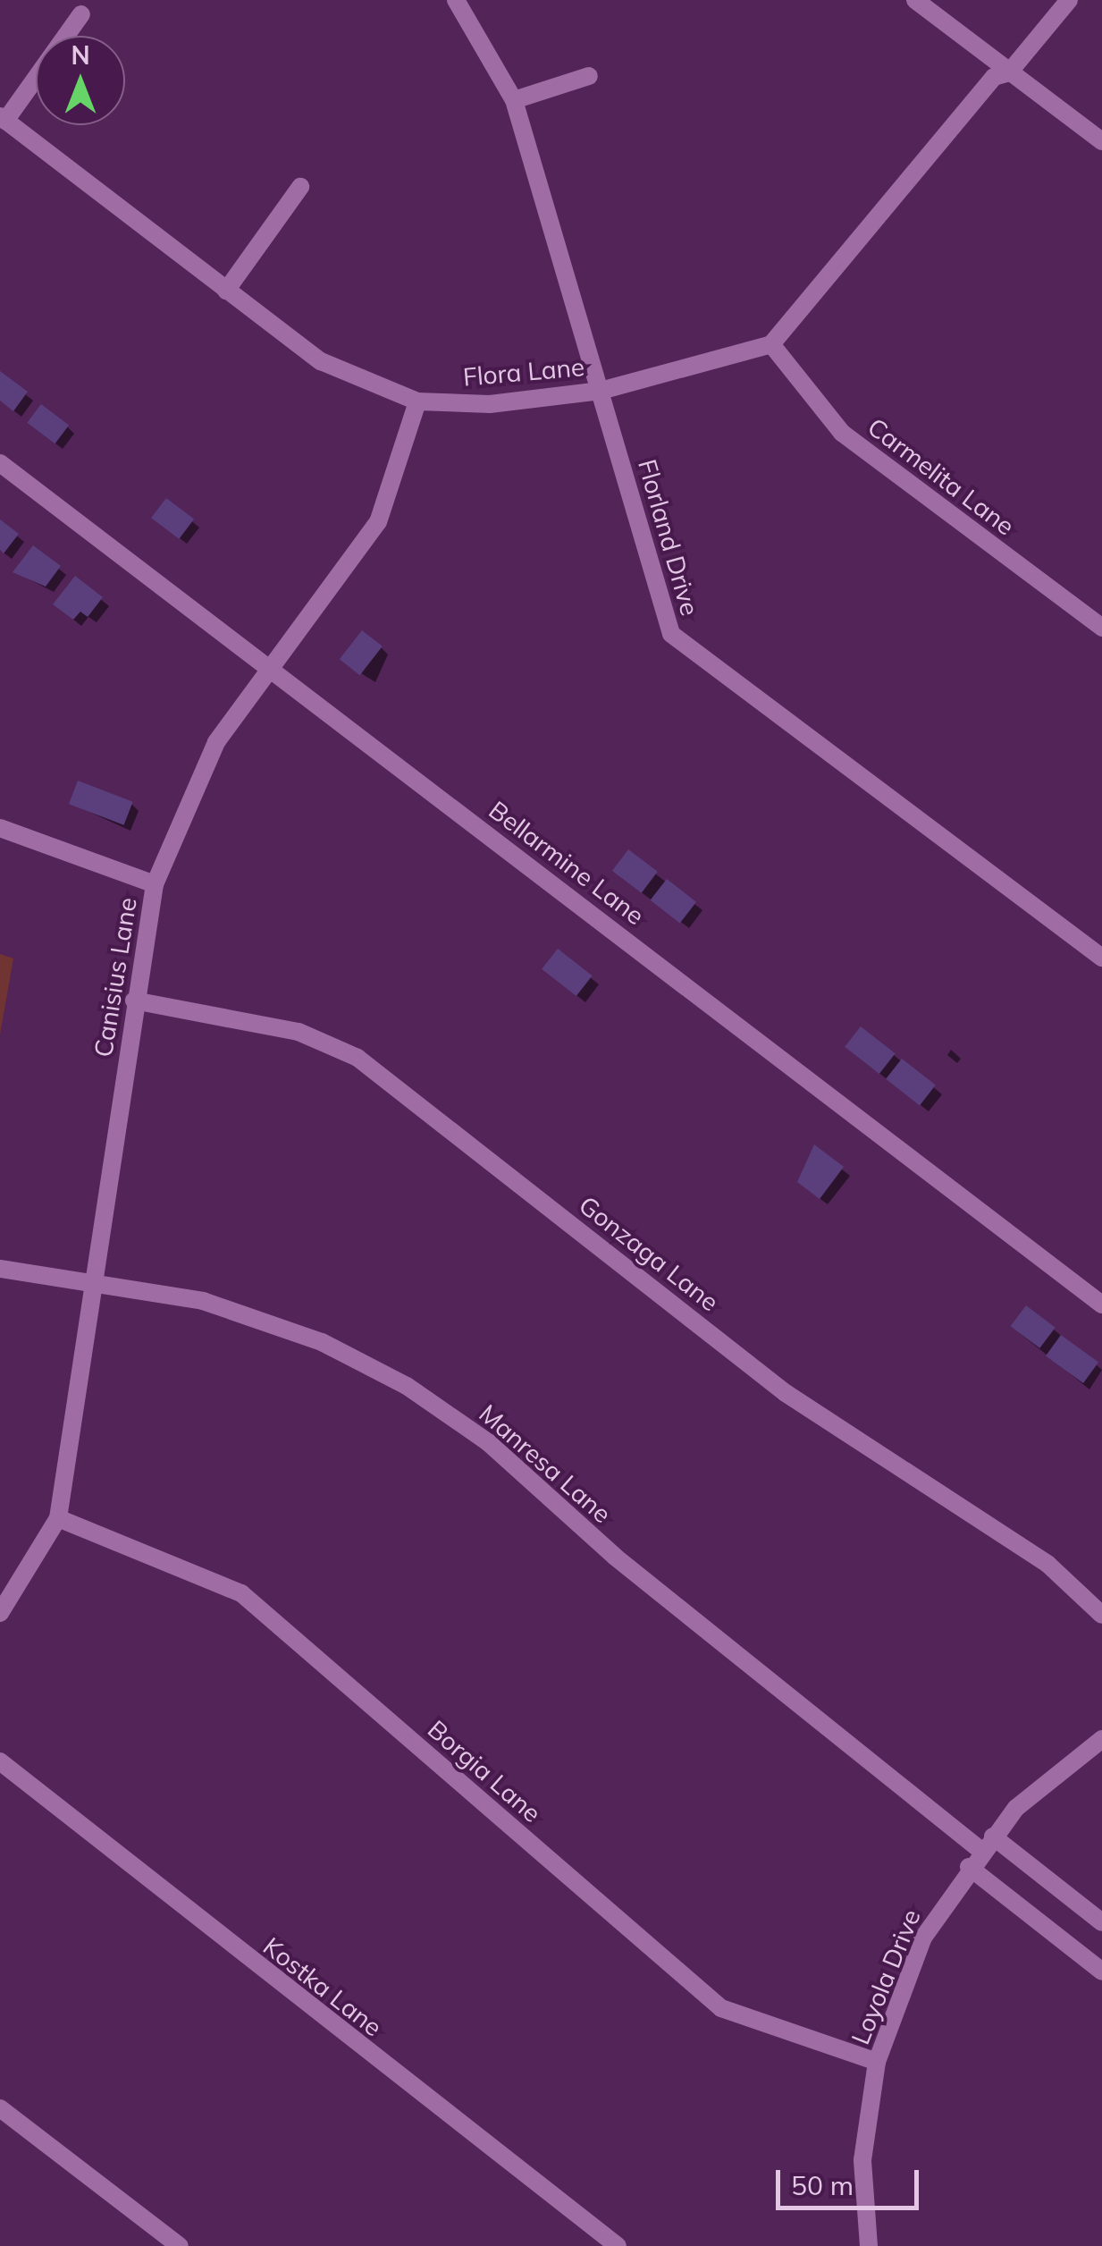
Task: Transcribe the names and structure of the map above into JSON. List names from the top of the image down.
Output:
{
  "streets": {
    "street": [
      "Flora Lane",
      "Carmelita Lane",
      "Florland Drive",
      "Bellarmine Lane",
      "Canisius Lane",
      "Gonzaga Lane",
      "Manresa Lane",
      "Borgia Lane",
      "Loyola Drive",
      "Kostka Lane"
    ]
  },
  "crossings": [
    ["Flora Lane", "Carmelita Lane"],
    ["Flora Lane", "Florland Drive"],
    ["Flora Lane", "Canisius Lane"],
    ["Bellarmine Lane", "Canisius Lane"],
    ["Canisius Lane", "Gonzaga Lane"],
    ["Canisius Lane", "Manresa Lane"],
    ["Canisius Lane", "Borgia Lane"],
    ["Manresa Lane", "Loyola Drive"],
    ["Borgia Lane", "Loyola Drive"]
  ],
  "scale_bar": "50 m",
  "north": "top"
}
